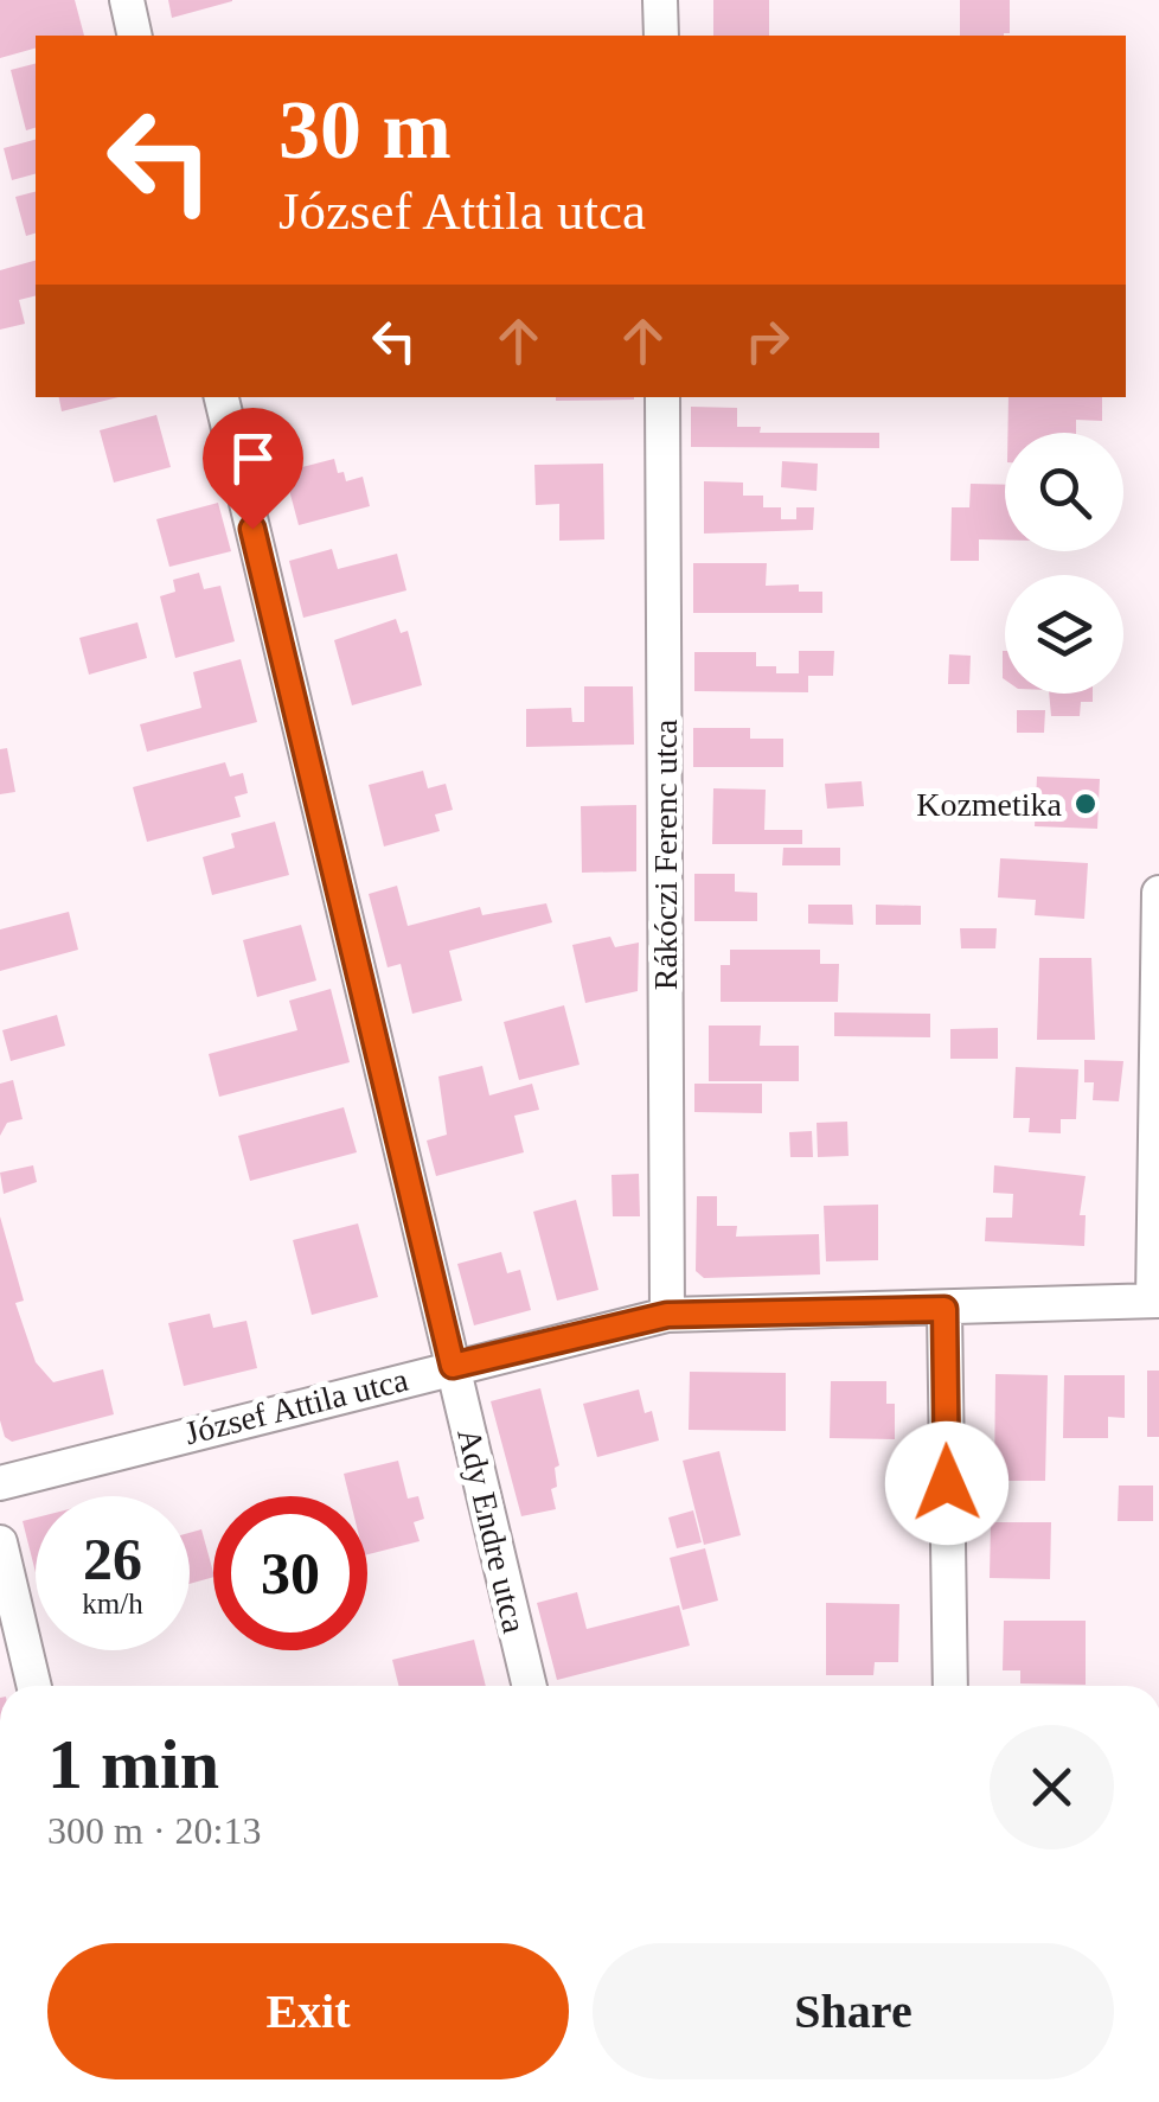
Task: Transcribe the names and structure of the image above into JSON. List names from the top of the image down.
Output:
{
  "streets": {
    "street": ["Rákóczi Ferenc utca", "József Attila utca", "Ady Endre utca"]
  },
  "crossings": [
    ["Rákóczi Ferenc utca", "József Attila utca"],
    ["József Attila utca", "Ady Endre utca"]
  ],
  "places": ["Kozmetika"],
  "page": {
    "turn": ["30 m", "József Attila utca"],
    "speed": "26 km/h",
    "limit": "30",
    "heading": ["1 min", "300 m · 20:13"],
    "buttons": ["Exit", "Share"]
  }
}
